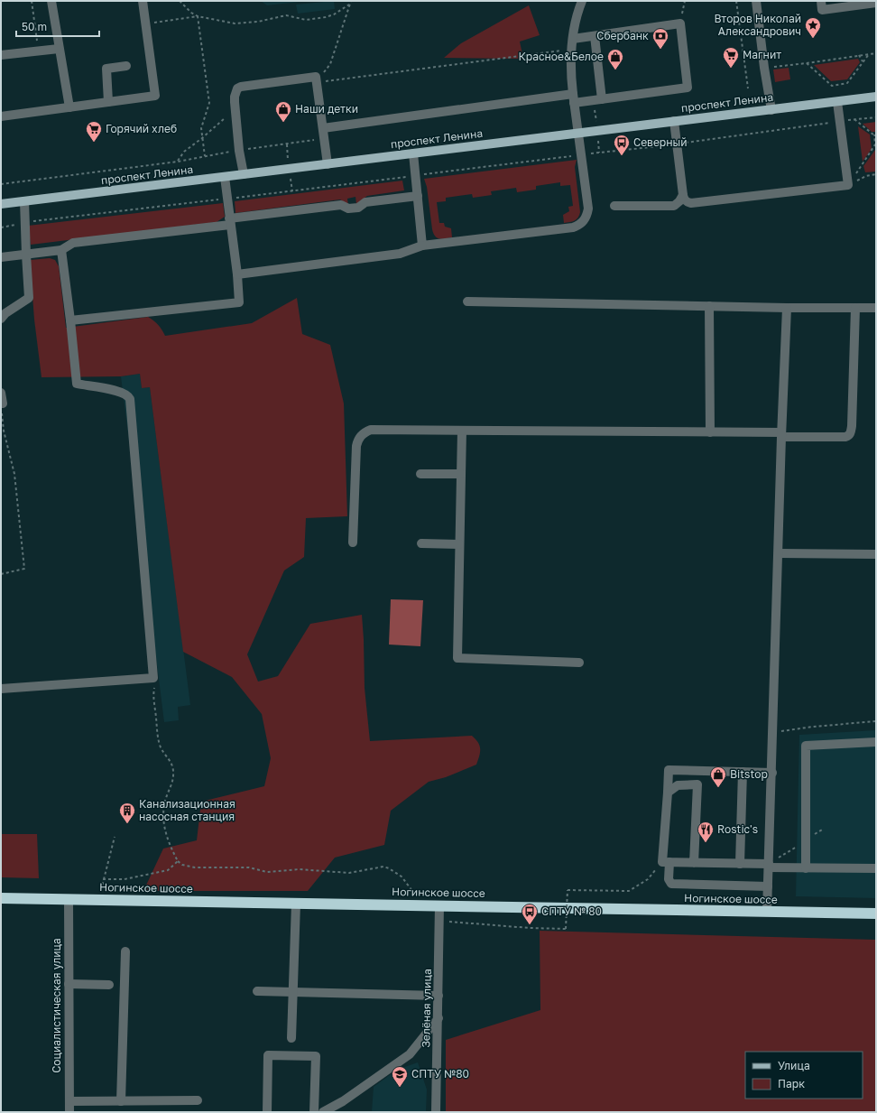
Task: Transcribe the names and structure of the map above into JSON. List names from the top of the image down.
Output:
{
  "streets": {
    "highway": ["Ногинское шоссе"],
    "main road": ["проспект Ленина"],
    "street": ["Социалистическая улица", "Зелёная улица"]
  },
  "crossings": [
    ["Ногинское шоссе", "Социалистическая улица"],
    ["Ногинское шоссе", "Зелёная улица"]
  ],
  "places": {
    "place": ["Второв Николай Александрович"],
    "bank": ["Сбербанк"],
    "supermarket": ["Магнит", "Горячий хлеб"],
    "shop": ["Красное&Белое", "Наши детки", "Bitstop"],
    "bus stop": ["Северный", "СПТУ № 80"],
    "building": ["Канализационная насосная станция"],
    "restaurant": ["Rostic's"],
    "school or university": ["СПТУ №80"]
  },
  "legend": ["Улица", "Парк"],
  "scale_bar": "50 m"
}
